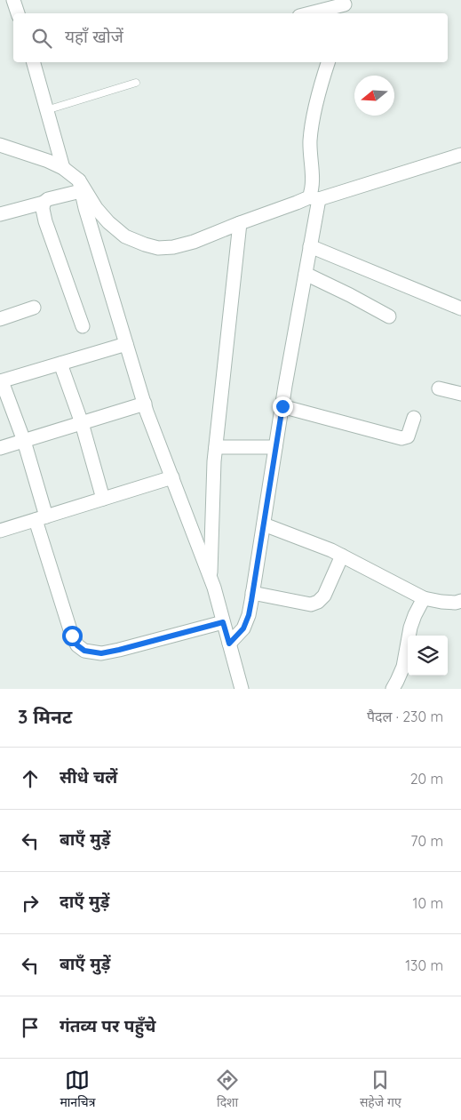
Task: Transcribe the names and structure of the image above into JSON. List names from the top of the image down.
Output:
{
  "north": "left",
  "page": {
    "search": "यहाँ खोजें",
    "heading": ["3 मिनट", "पैदल · 230 m"],
    "list": [
      ["सीधे चलें", "20 m"],
      ["बाएँ मुड़ें", "70 m"],
      ["दाएँ मुड़ें", "10 m"],
      ["बाएँ मुड़ें", "130 m"],
      "गंतव्य पर पहुँचे"
    ],
    "nav": ["मानचित्र", "दिशा", "सहेजे गए"]
  }
}
